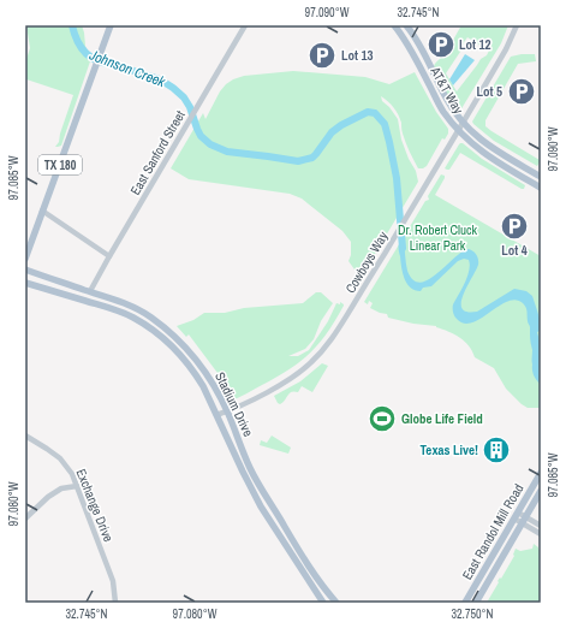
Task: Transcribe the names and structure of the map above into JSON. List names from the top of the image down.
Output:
{
  "streets": {
    "main road": [
      "AT&T Way",
      "TX 180",
      "Stadium Drive",
      "East Randol Mill Road"
    ],
    "street": ["East Sanford Street", "Cowboys Way", "Exchange Drive"]
  },
  "crossings": [
    ["AT&T Way", "Cowboys Way"],
    ["East Sanford Street", "Stadium Drive"],
    ["Cowboys Way", "Stadium Drive"]
  ],
  "water": ["Johnson Creek"],
  "parks": ["Dr. Robert Cluck Linear Park"],
  "places": {
    "parking": [
      "Lot 12",
      "Lot 13",
      "Lot 5",
      "Lot 4"
    ],
    "sports": ["Globe Life Field"],
    "building": ["Texas Live!"]
  },
  "coordinates": [
    "97.090°W",
    "32.745°N",
    "97.085°W",
    "97.080°W",
    "32.750°N"
  ]
}
